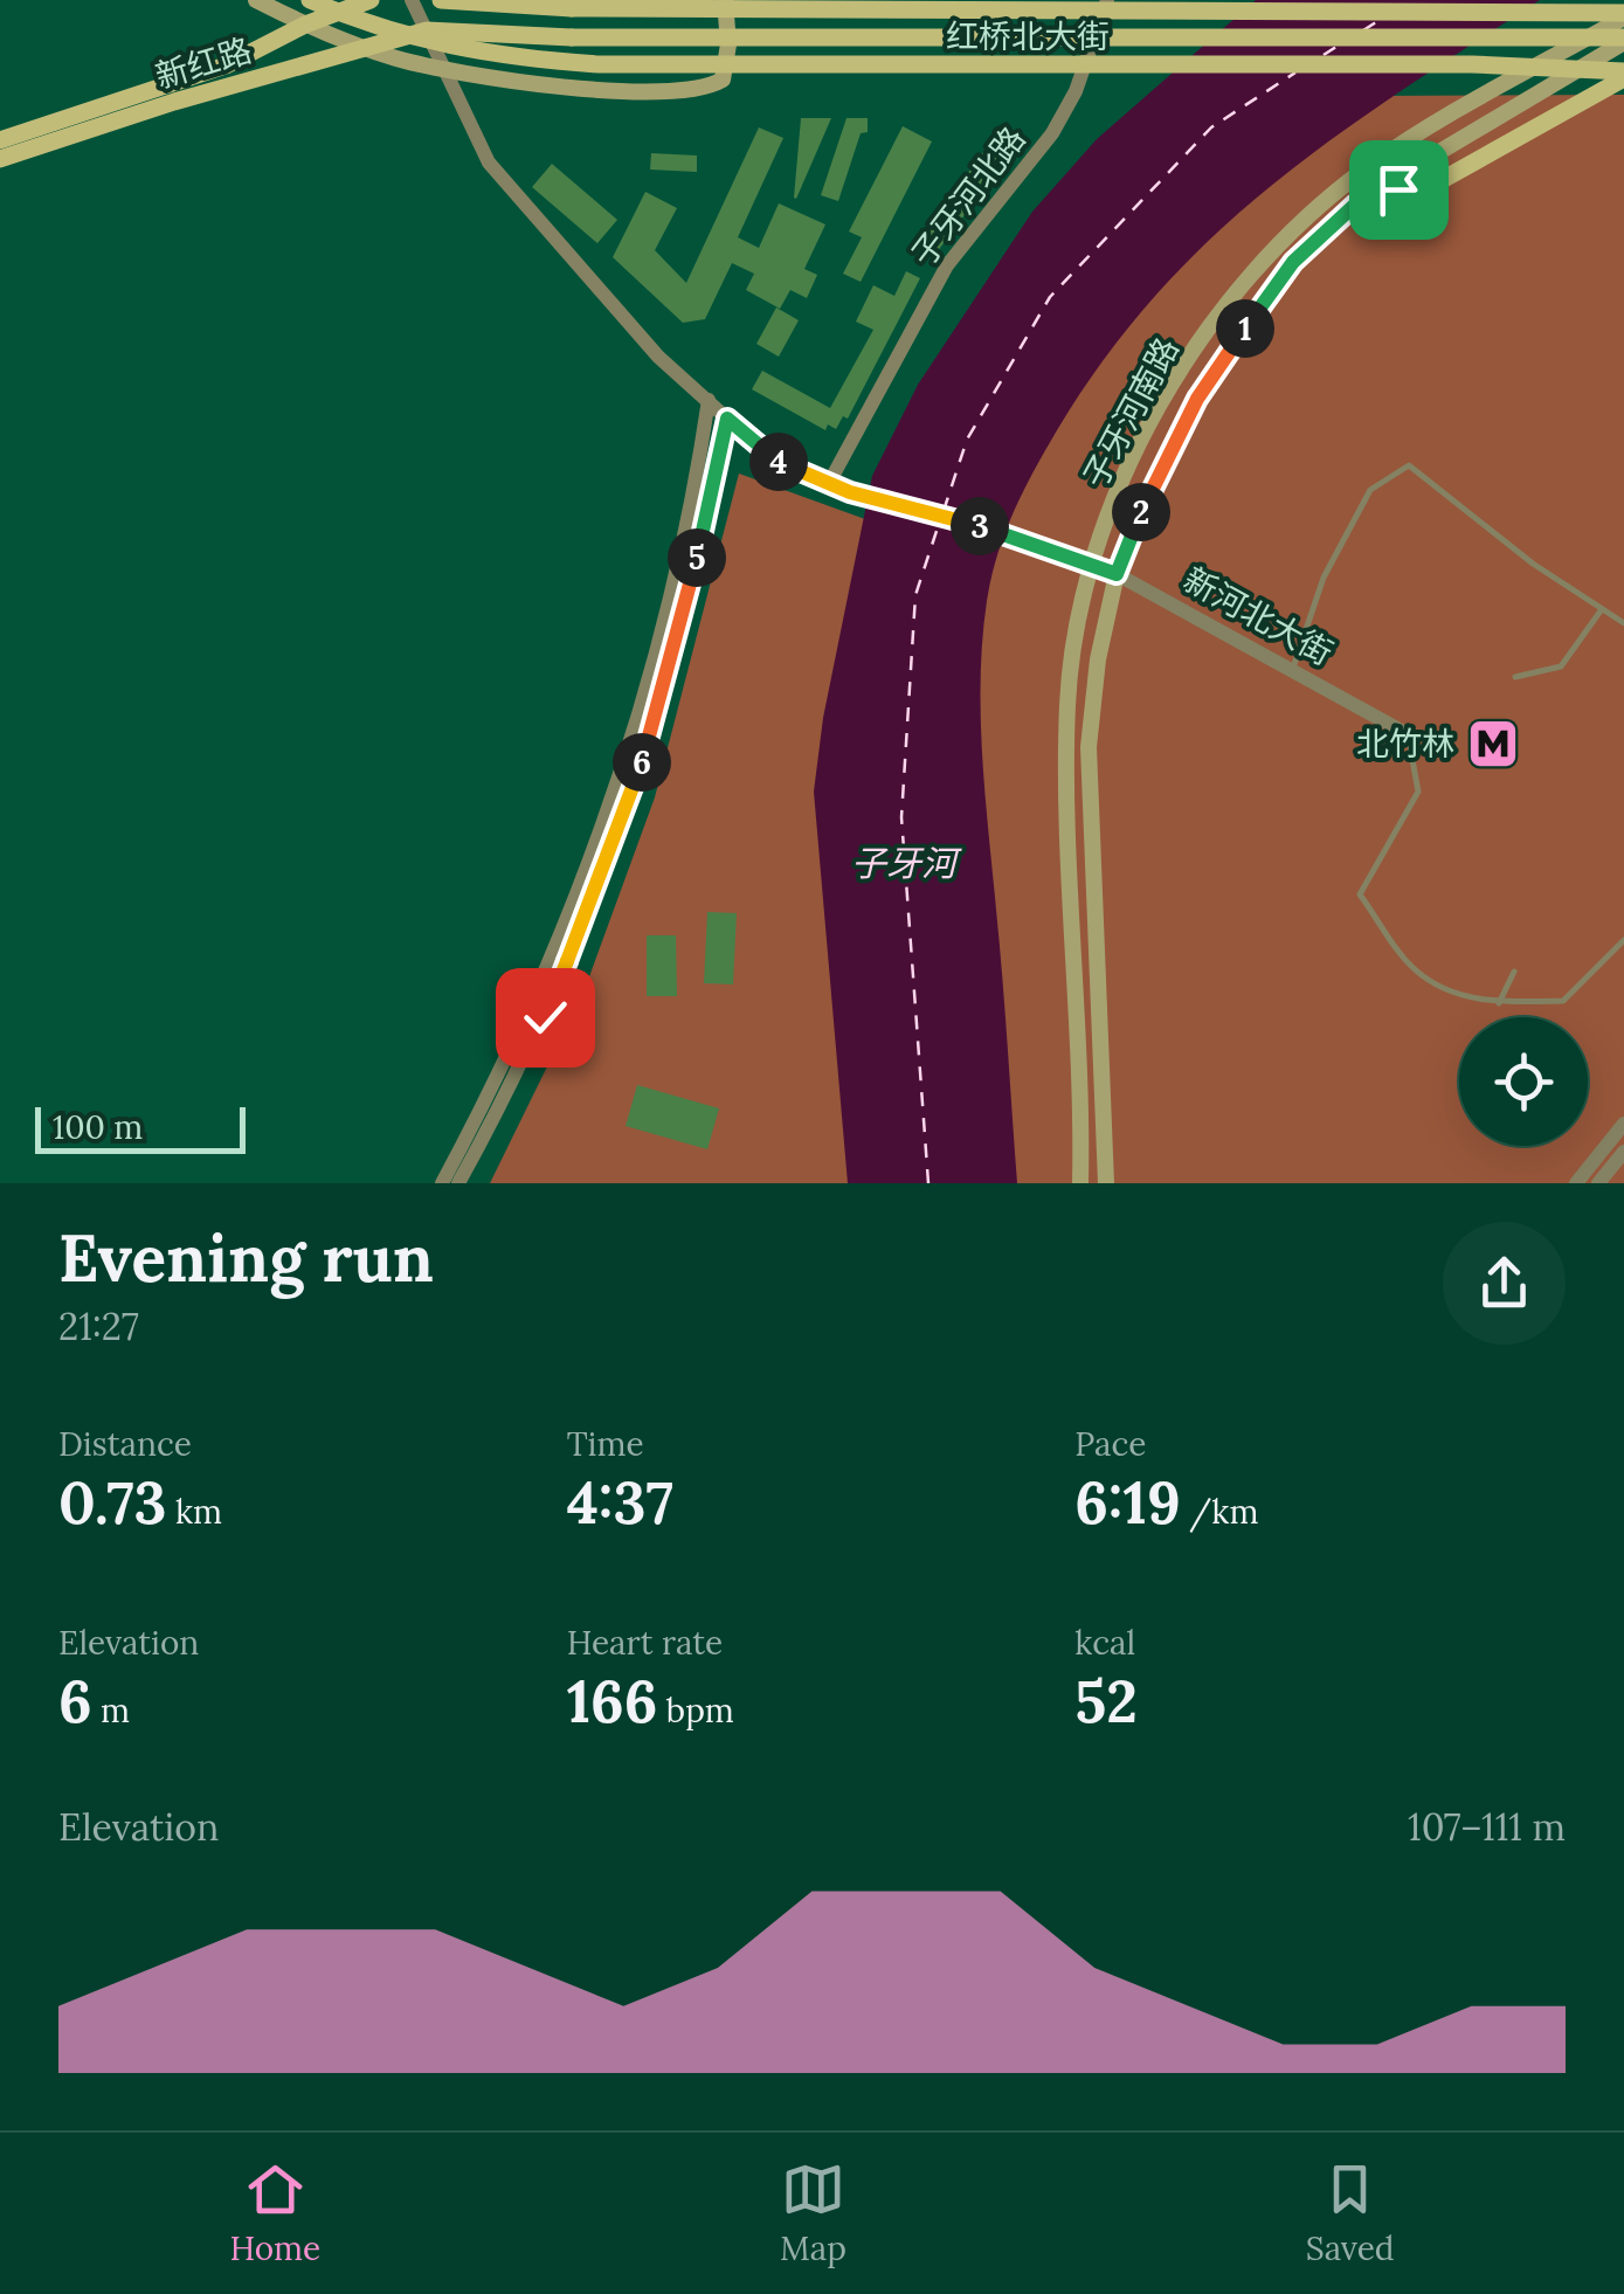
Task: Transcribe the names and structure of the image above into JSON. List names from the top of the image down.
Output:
{
  "streets": {
    "main road": ["红桥北大街", "新红路", "子牙河南路"],
    "street": ["子牙河北路", "新河北大街"]
  },
  "crossings": [
    ["新红路", "子牙河南路"],
    ["子牙河北路", "新河北大街"],
    ["子牙河南路", "新河北大街"]
  ],
  "water": ["子牙河"],
  "places": {
    "metro station": ["北竹林"]
  },
  "scale_bar": "100 m",
  "page": {
    "pins": [
      "1",
      "4",
      "2",
      "3",
      "5",
      "6"
    ],
    "scale": "100 m",
    "heading": ["Evening run", "21:27"],
    "stats": [
      ["Distance", "0.73 km"],
      ["Time", "4:37"],
      ["Pace", "6:19 /km"],
      ["Elevation", "6 m"],
      ["Heart rate", "166 bpm"],
      ["kcal", "52"]
    ],
    "chart": ["Elevation", "107–111 m"],
    "tabs": ["Home", "Map", "Saved"]
  }
}
